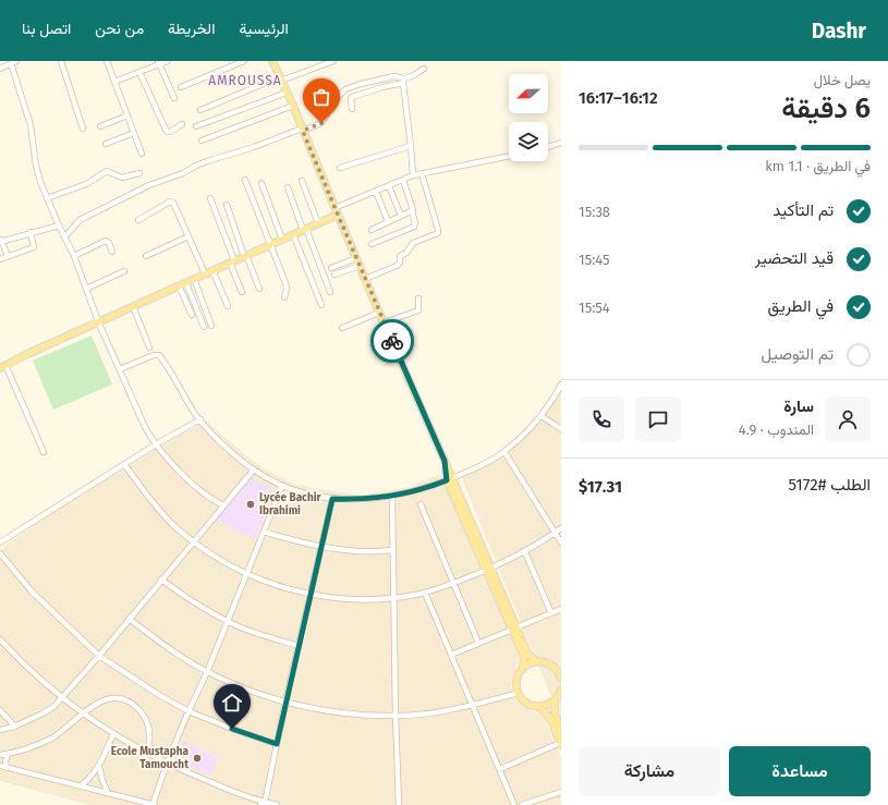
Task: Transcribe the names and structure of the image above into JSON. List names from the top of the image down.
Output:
{
  "districts": ["AMROUSSA"],
  "places": ["Lycée Bachir Ibrahimi", "Ecole Mustapha Tamoucht"],
  "north": "left",
  "page": {
    "header": "Dashr",
    "nav": [
      "الرئيسية",
      "الخريطة",
      "من نحن",
      "اتصل بنا"
    ],
    "heading": ["6 دقيقة", "يصل خلال", "16:12–16:17"],
    "panel": [
      "سارة",
      "المندوب · 4.9",
      "الطلب #5172",
      "$17.31"
    ],
    "bar": "في الطريق · 1.1 km",
    "list": [
      ["تم التأكيد", "15:38"],
      ["قيد التحضير", "15:45"],
      ["في الطريق", "15:54"],
      "تم التوصيل"
    ],
    "buttons": ["مساعدة", "مشاركة"]
  }
}
